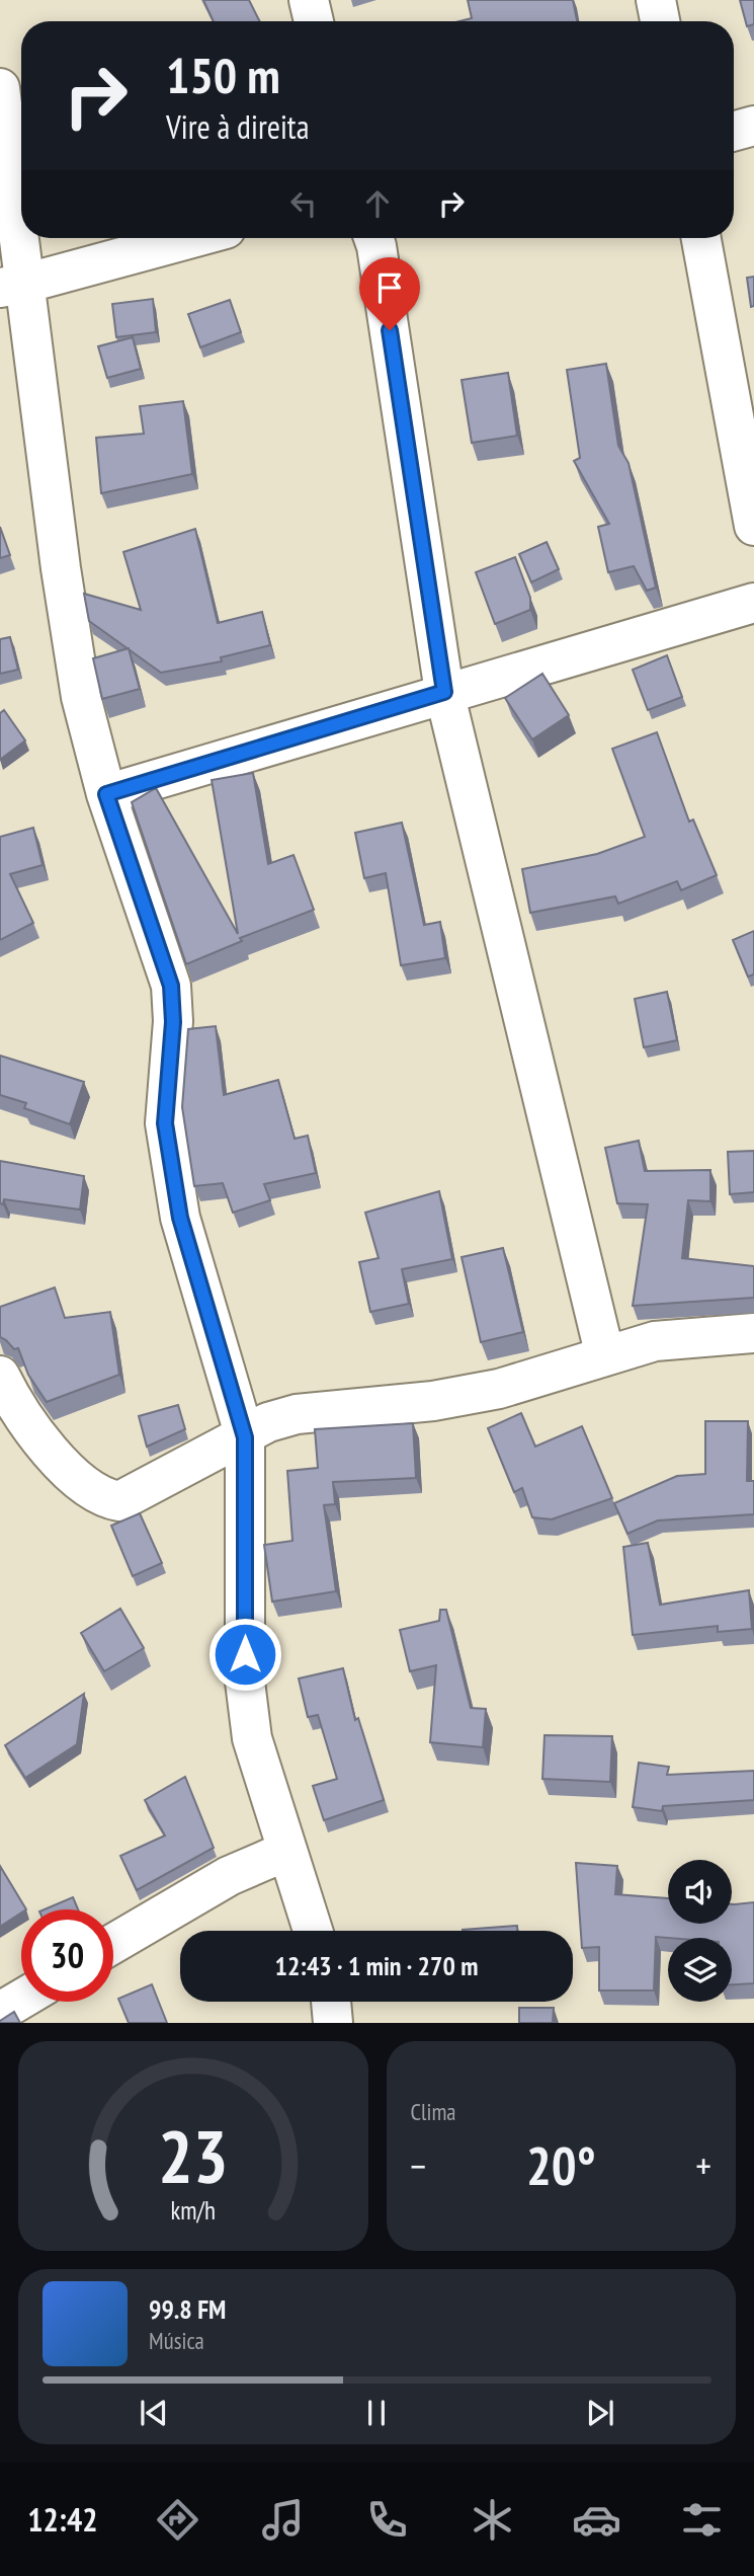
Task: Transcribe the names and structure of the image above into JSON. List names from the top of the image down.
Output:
{
  "page": {
    "turn": ["150 m", "Vire à direita"],
    "limit": "30",
    "trip": "12:43 · 1 min · 270 m",
    "tile": "Clima",
    "heat": ["−", "20°", "+"],
    "song": ["99.8 FM", "Música"],
    "tabs": "12:42",
    "gauge": ["23", "km/h"]
  }
}
